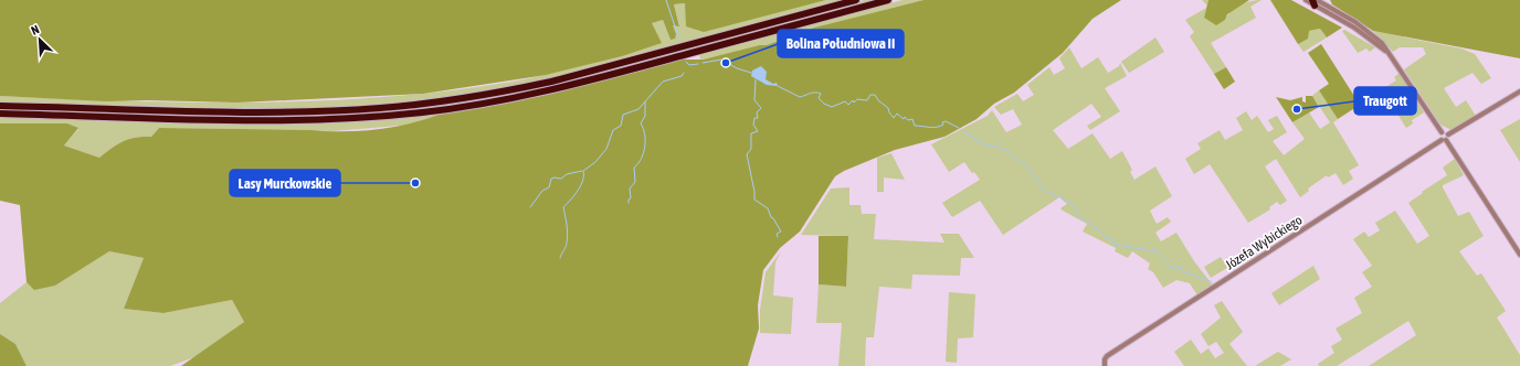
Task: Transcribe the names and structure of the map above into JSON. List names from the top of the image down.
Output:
{
  "streets": {
    "street": ["Józefa Wybickiego"]
  },
  "places": ["Bolina Południowa II", "Traugott", "Lasy Murckowskie"],
  "north": "top left"
}
